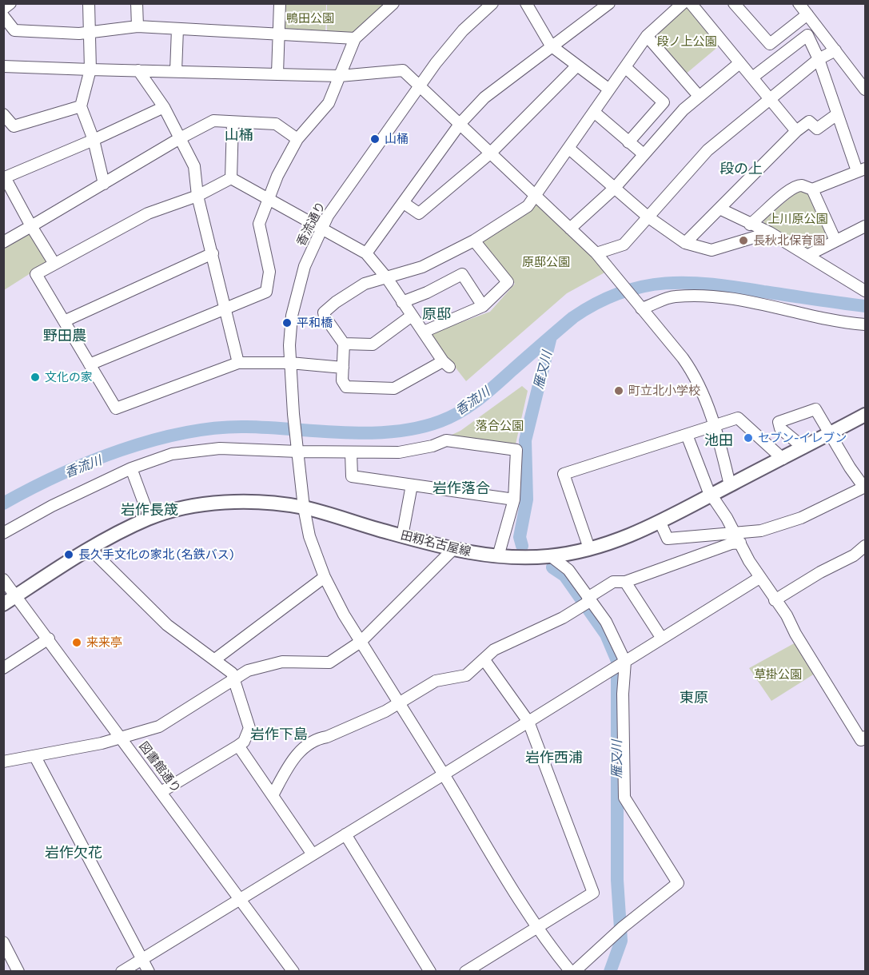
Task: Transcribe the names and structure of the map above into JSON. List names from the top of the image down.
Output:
{
  "streets": {
    "main road": ["田籾名古屋線"],
    "street": ["香流通り", "図書館通り"]
  },
  "crossings": [
    ["香流通り", "田籾名古屋線"],
    ["田籾名古屋線", "図書館通り"]
  ],
  "districts": [
    "山桶",
    "段の上",
    "原邸",
    "野田農",
    "池田",
    "岩作落合",
    "岩作長筬",
    "東原",
    "岩作下島",
    "岩作西浦",
    "岩作欠花"
  ],
  "water": ["雁又川", "香流川"],
  "parks": [
    "鴨田公園",
    "段ノ上公園",
    "上川原公園",
    "原邸公園",
    "落合公園",
    "草掛公園"
  ],
  "places": [
    "山桶",
    "長秋北保育園",
    "平和橋",
    "文化の家",
    "町立北小学校",
    "セブン-イレブン",
    "長久手文化の家北 (名鉄バス)",
    "来来亭"
  ]
}
